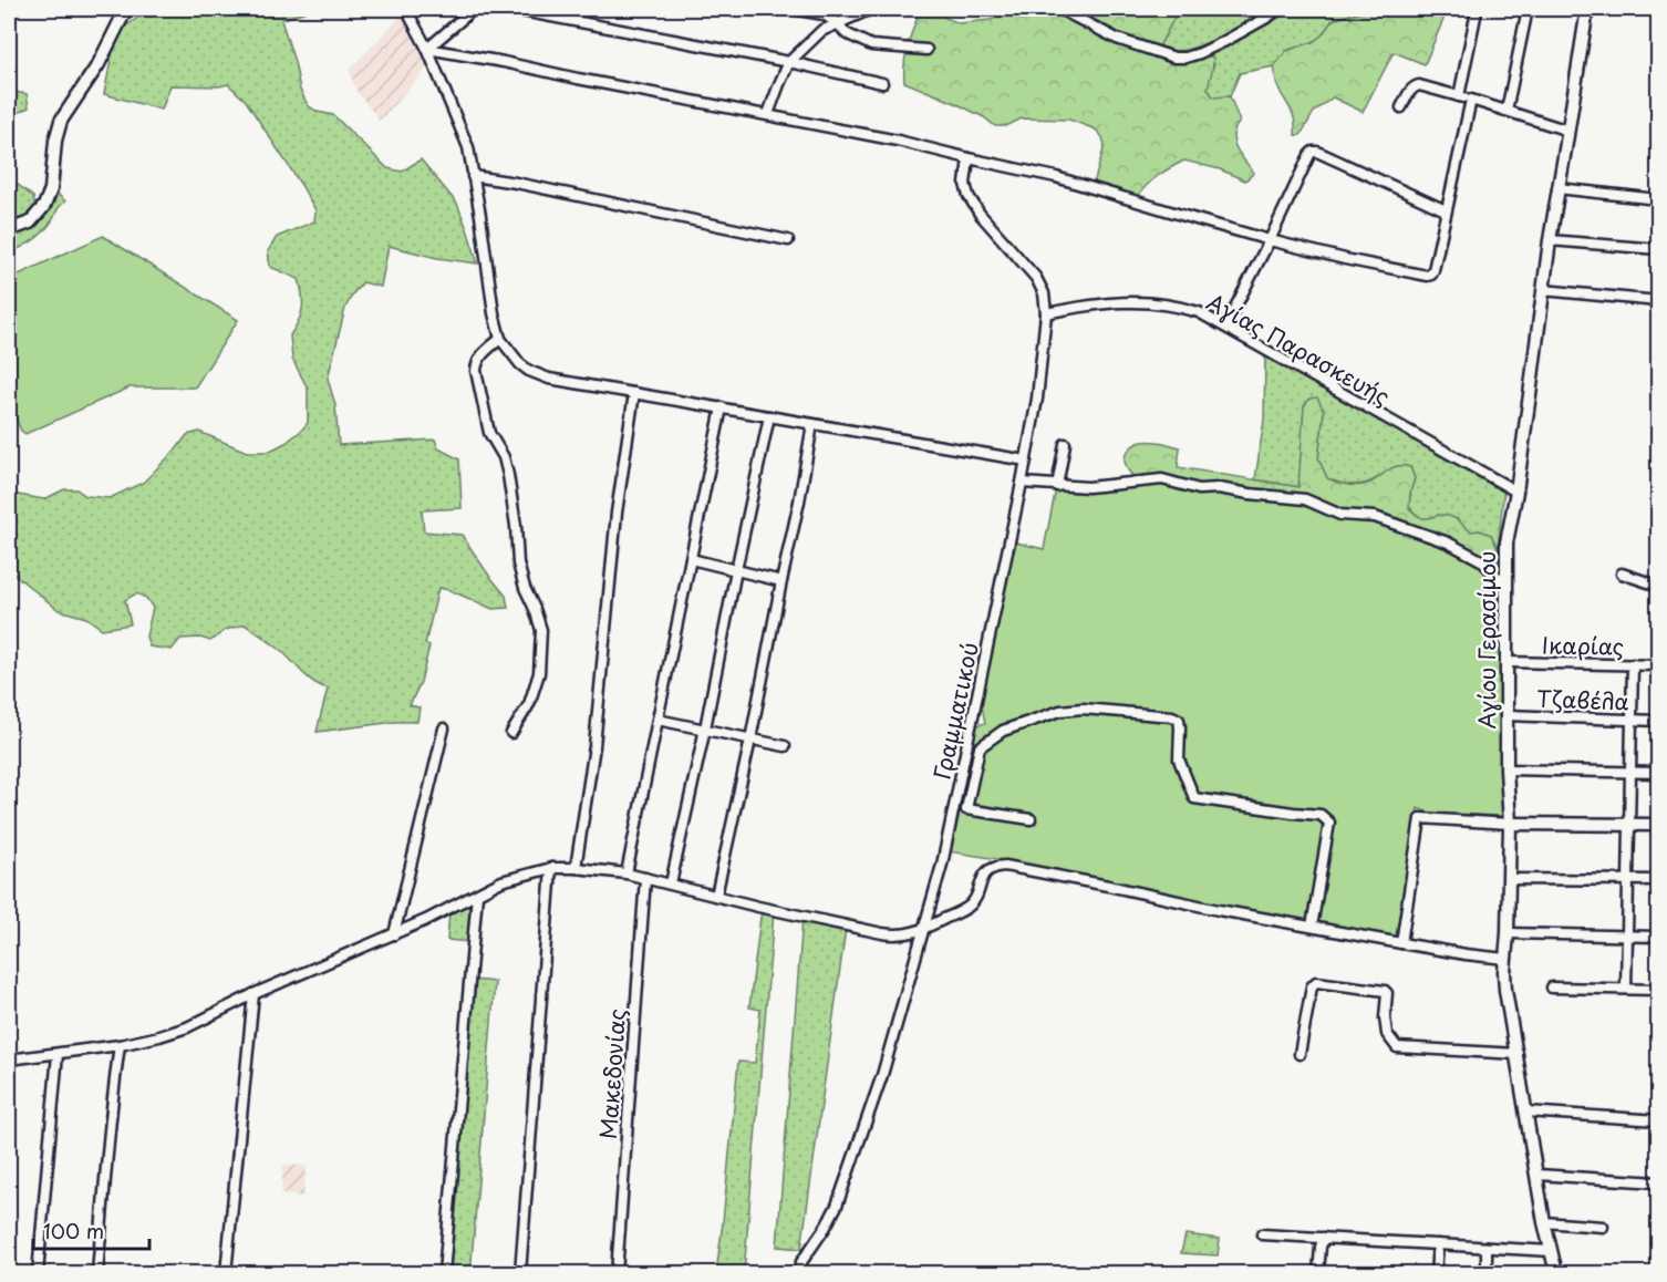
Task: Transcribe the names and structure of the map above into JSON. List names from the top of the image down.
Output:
{
  "streets": {
    "street": [
      "Αγίας Παρασκευής",
      "Αγίου Γερασίμου",
      "Ικαρίας",
      "Τζαβέλα",
      "Γραμματικού",
      "Μακεδονίας"
    ]
  },
  "crossings": [
    ["Αγίας Παρασκευής", "Αγίου Γερασίμου"],
    ["Αγίας Παρασκευής", "Γραμματικού"],
    ["Αγίου Γερασίμου", "Ικαρίας"],
    ["Αγίου Γερασίμου", "Τζαβέλα"]
  ],
  "scale_bar": "100 m"
}
